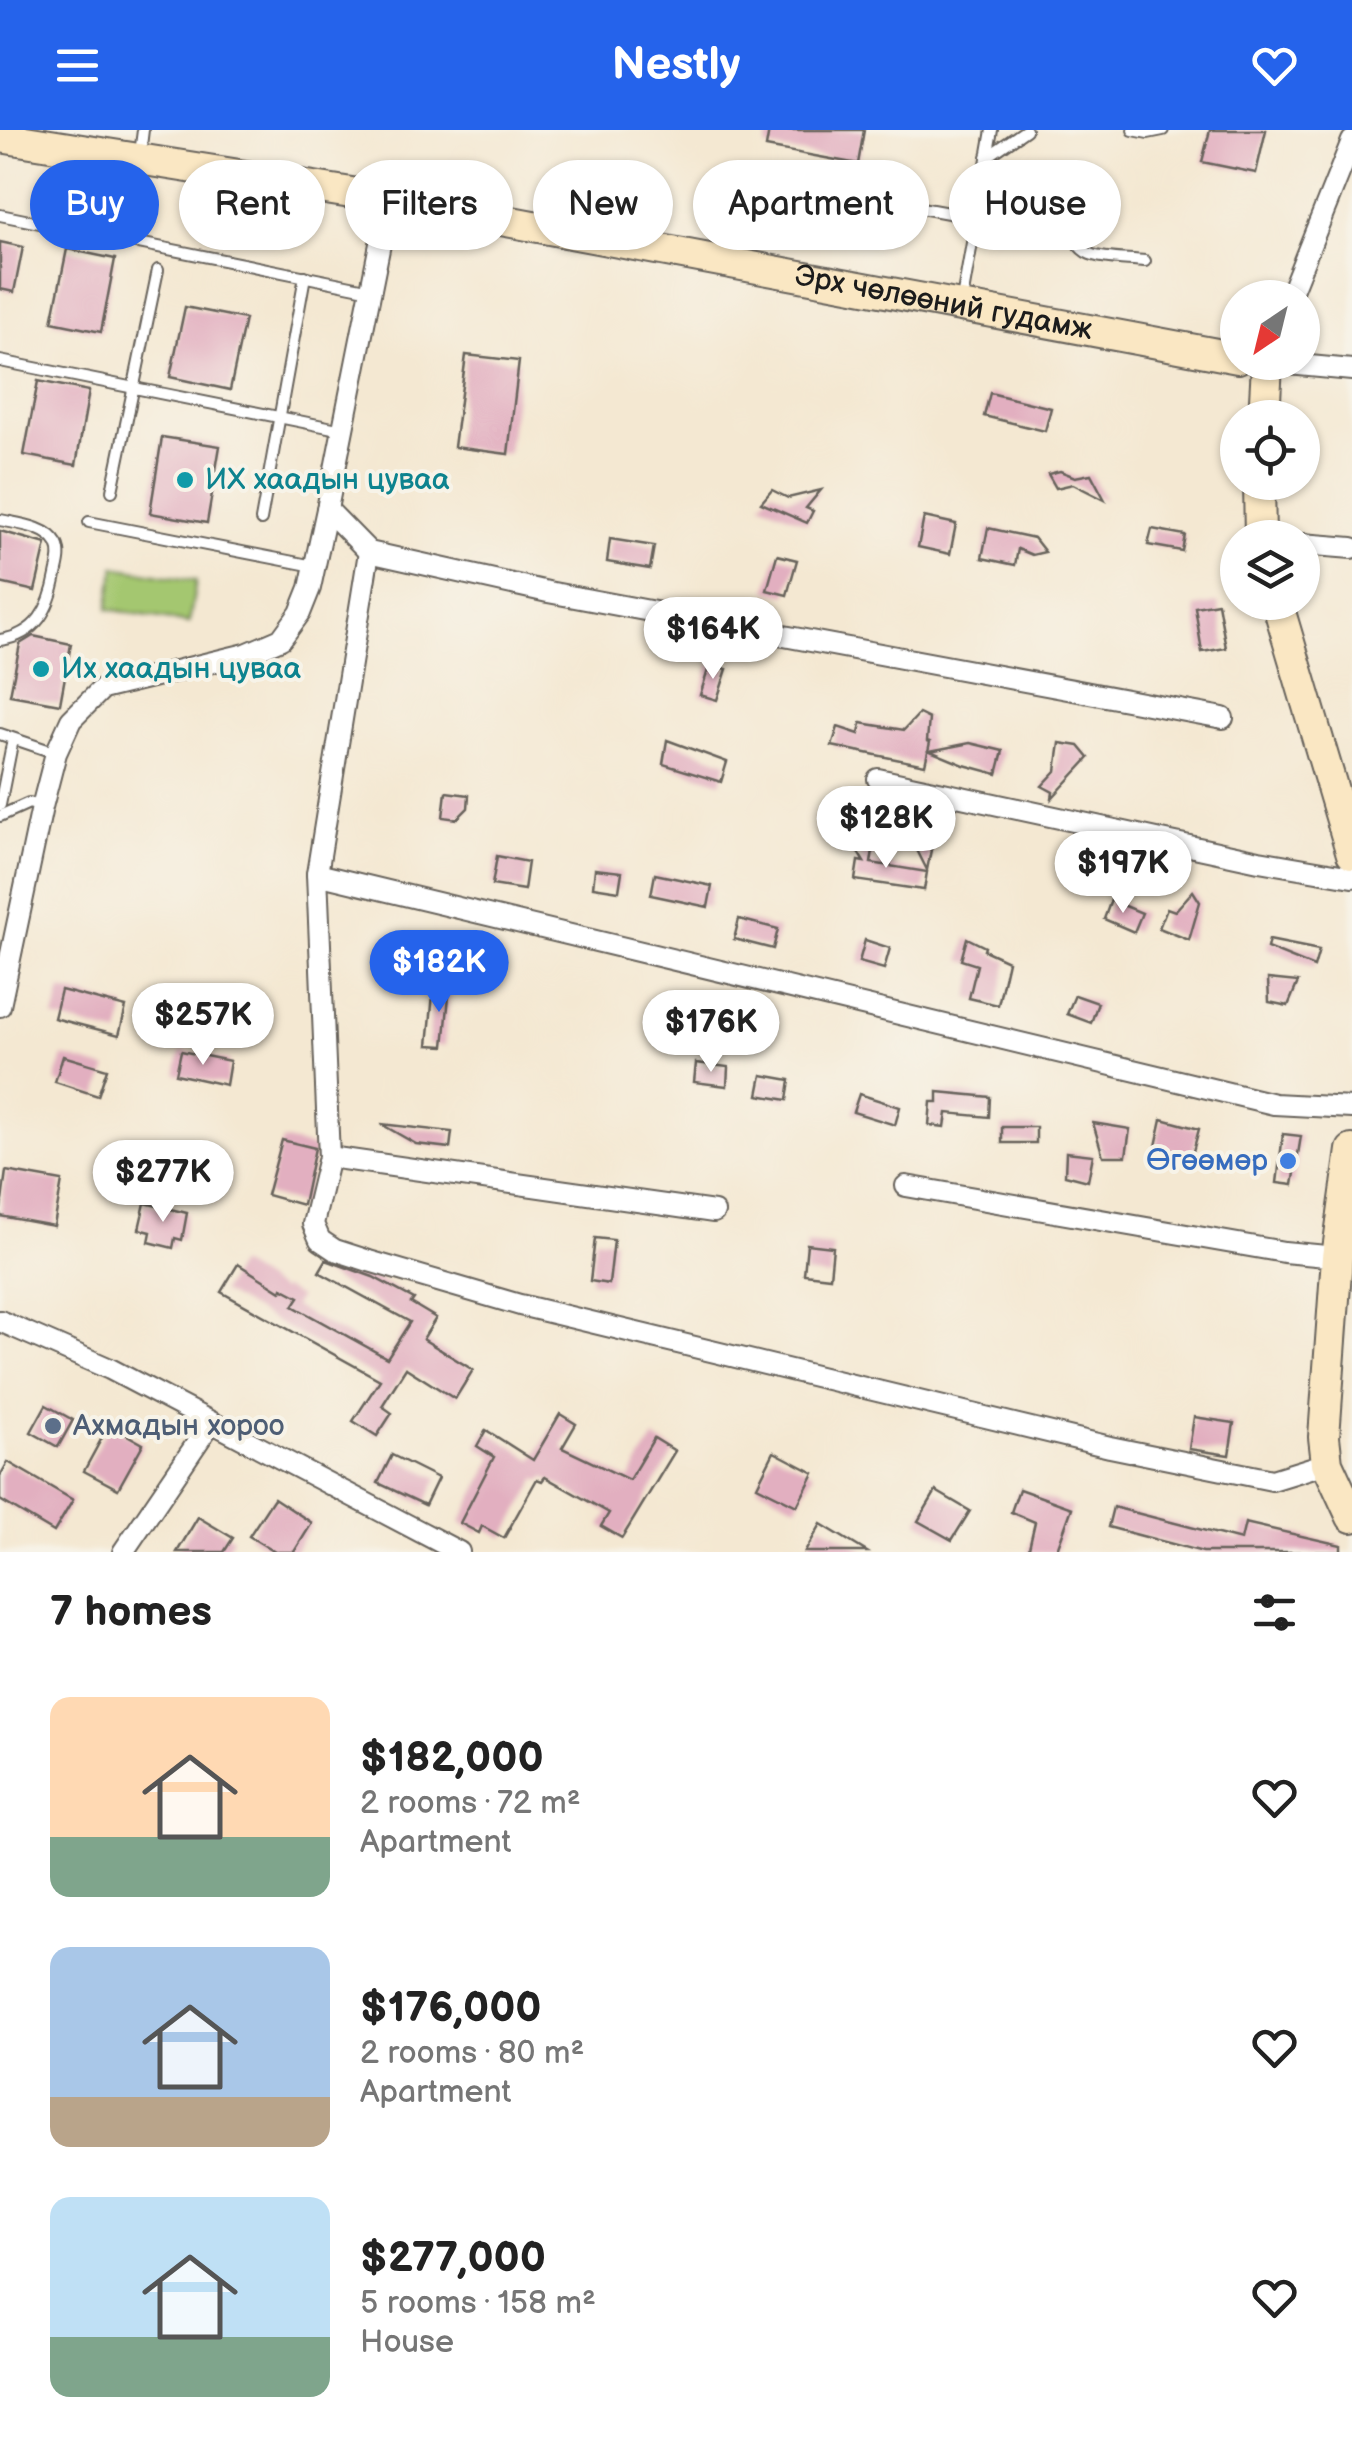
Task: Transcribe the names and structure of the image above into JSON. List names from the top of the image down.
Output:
{
  "streets": {
    "main road": ["Эрх чөлөөний гудамж"]
  },
  "places": [
    "ИХ хаадын цуваа",
    "Их хаадын цуваа",
    "Өгөөмөр",
    "Ахмадын хороо"
  ],
  "north": "bottom left",
  "page": {
    "header": "Nestly",
    "chip": [
      "Buy",
      "Rent",
      "Filters",
      "New",
      "Apartment",
      "House"
    ],
    "price": [
      "$164K",
      "$128K",
      "$197K",
      "$182K",
      "$257K",
      "$176K",
      "$277K"
    ],
    "heading": "7 homes",
    "list": [
      {
        "name": "$182,000",
        "note": "2 rooms · 72 m² · Apartment"
      },
      {
        "name": "$176,000",
        "note": "2 rooms · 80 m² · Apartment"
      },
      {
        "name": "$277,000",
        "note": "5 rooms · 158 m² · House"
      }
    ]
  }
}
